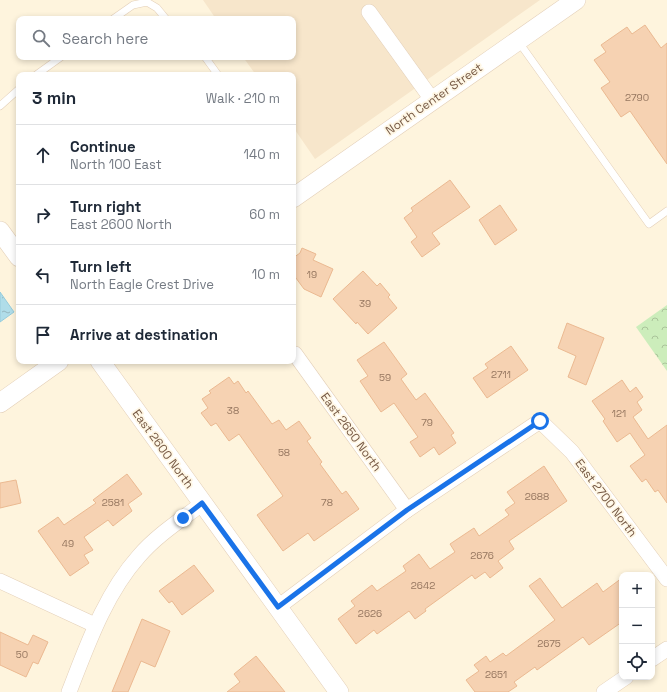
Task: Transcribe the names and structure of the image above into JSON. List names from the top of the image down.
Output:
{
  "streets": {
    "street": [
      "North Center Street",
      "East 2650 North",
      "East 2600 North",
      "East 2700 North"
    ]
  },
  "crossings": [
    ["East 2650 North", "East 2700 North"]
  ],
  "house_numbers": [
    "2790",
    "19",
    "39",
    "2711",
    "59",
    "38",
    "121",
    "79",
    "58",
    "2688",
    "2581",
    "78",
    "49",
    "2676",
    "2642",
    "2626",
    "2675",
    "50",
    "2651"
  ],
  "page": {
    "search": "Search here",
    "heading": ["3 min", "Walk · 210 m"],
    "list": [
      ["Continue", "North 100 East", "140 m"],
      ["Turn right", "East 2600 North", "60 m"],
      ["Turn left", "North Eagle Crest Drive", "10 m"],
      "Arrive at destination"
    ],
    "map_buttons": ["+", "−"]
  }
}
